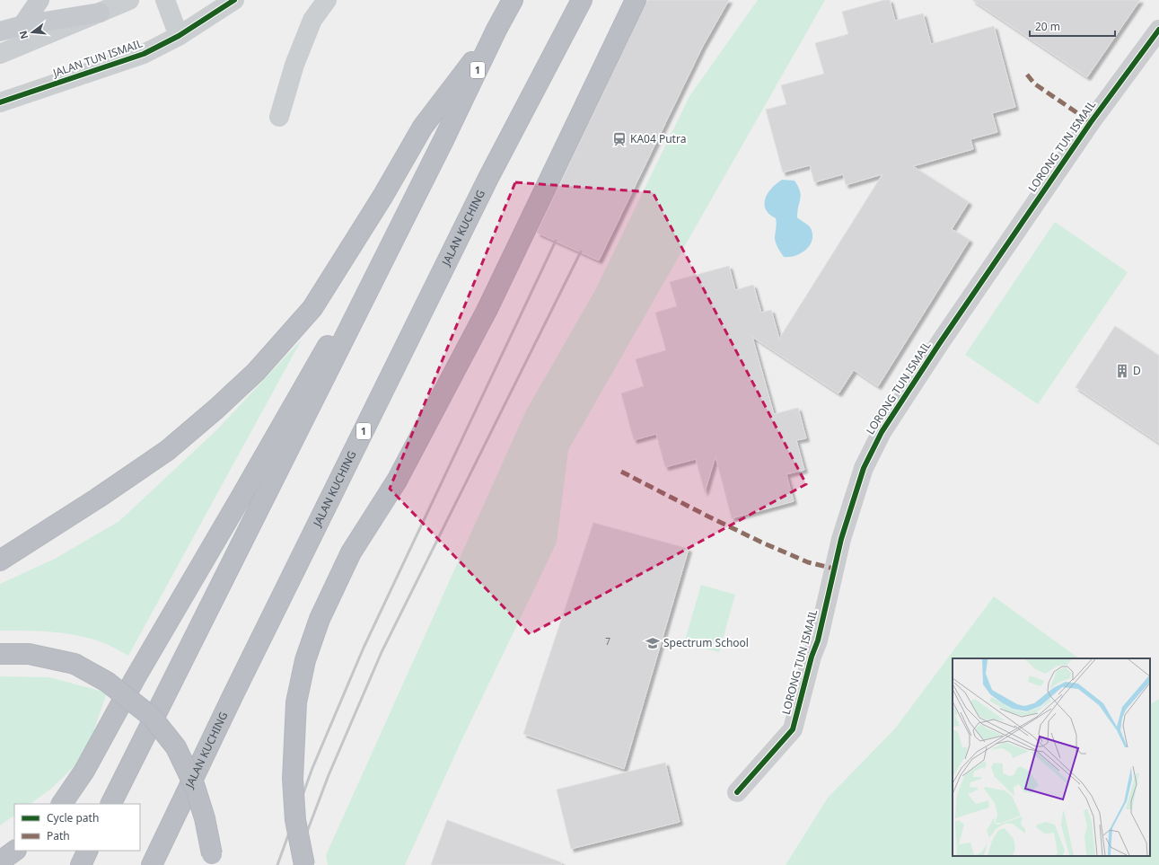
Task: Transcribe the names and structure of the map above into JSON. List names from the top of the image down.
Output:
{
  "streets": {
    "highway": ["1", "JALAN KUCHING"],
    "street": ["JALAN TUN ISMAIL", "LORONG TUN ISMAIL"]
  },
  "places": {
    "station": ["KA04 Putra"],
    "building": ["D"],
    "school or university": ["Spectrum School"]
  },
  "house_numbers": ["7"],
  "legend": ["Cycle path", "Path"],
  "scale_bar": "20 m",
  "north": "left"
}
